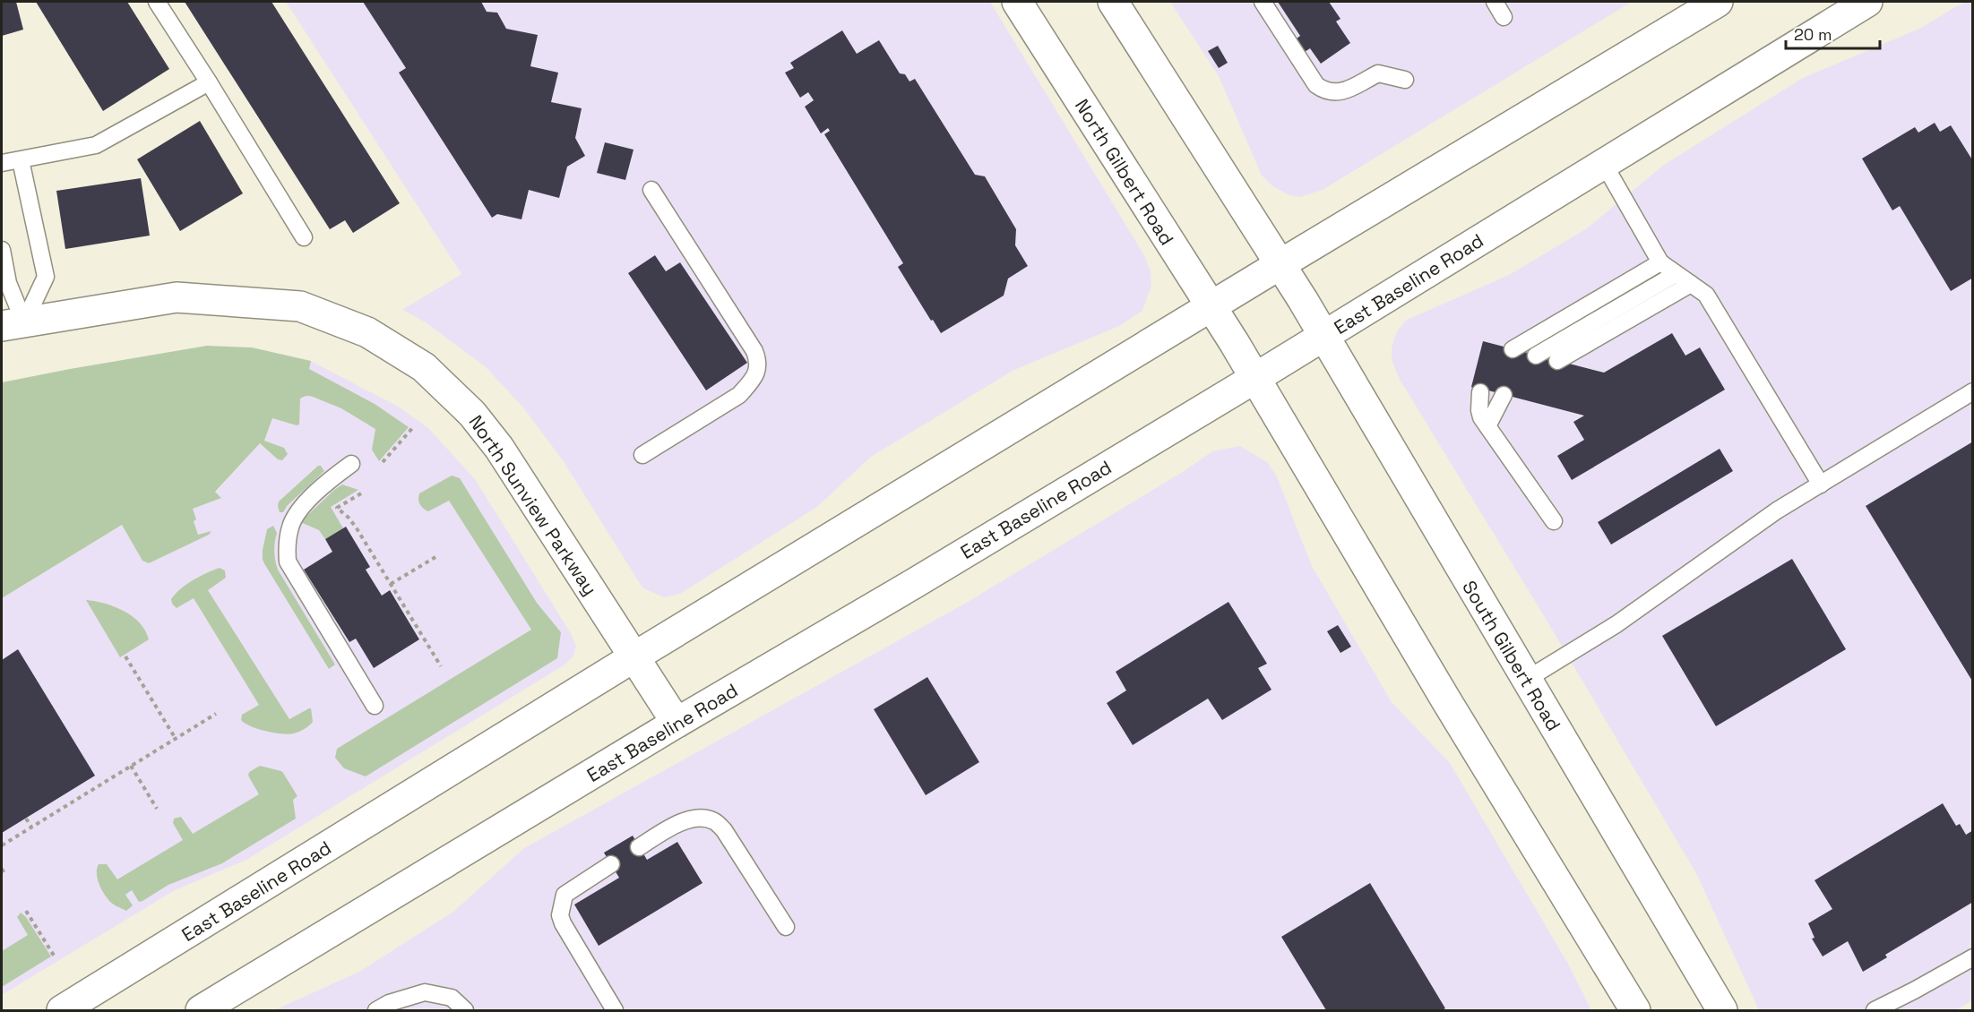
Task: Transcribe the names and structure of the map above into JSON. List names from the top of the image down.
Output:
{
  "streets": {
    "main road": [
      "North Gilbert Road",
      "East Baseline Road",
      "North Sunview Parkway",
      "South Gilbert Road"
    ]
  },
  "crossings": [
    ["North Gilbert Road", "East Baseline Road"],
    ["East Baseline Road", "North Sunview Parkway"],
    ["East Baseline Road", "South Gilbert Road"]
  ],
  "scale_bar": "20 m"
}
